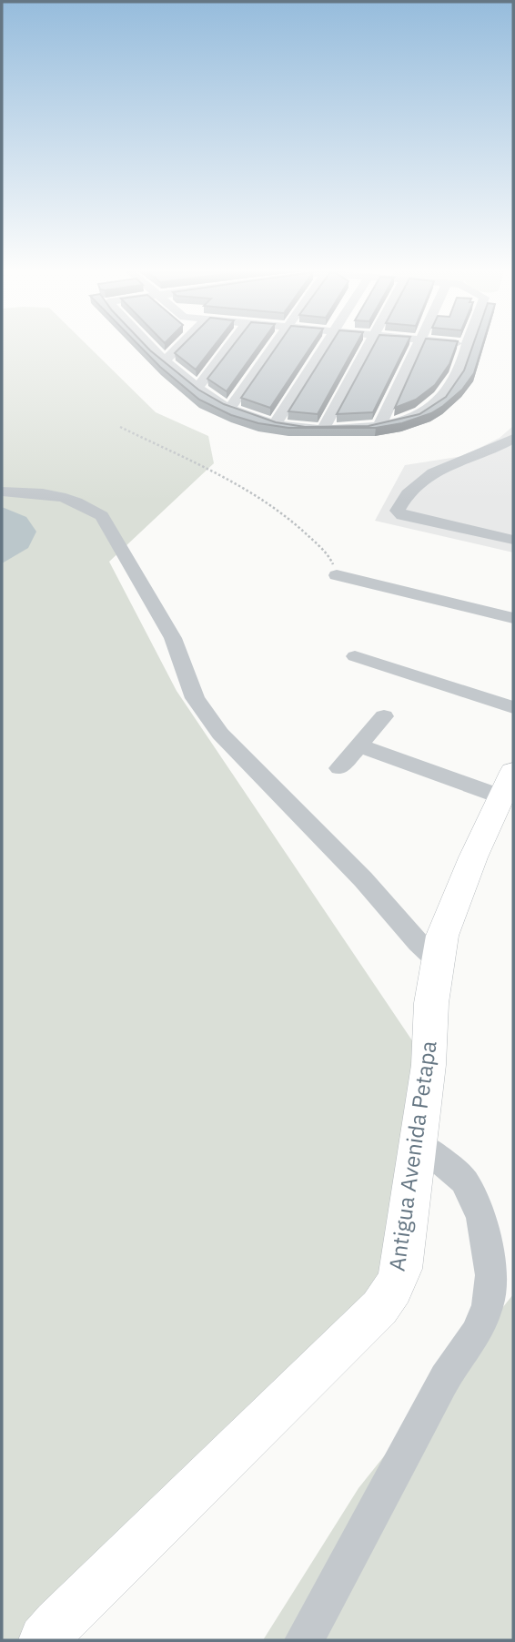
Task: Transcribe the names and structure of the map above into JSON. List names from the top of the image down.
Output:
{
  "streets": {
    "main road": ["Antigua Avenida Petapa"]
  }
}
